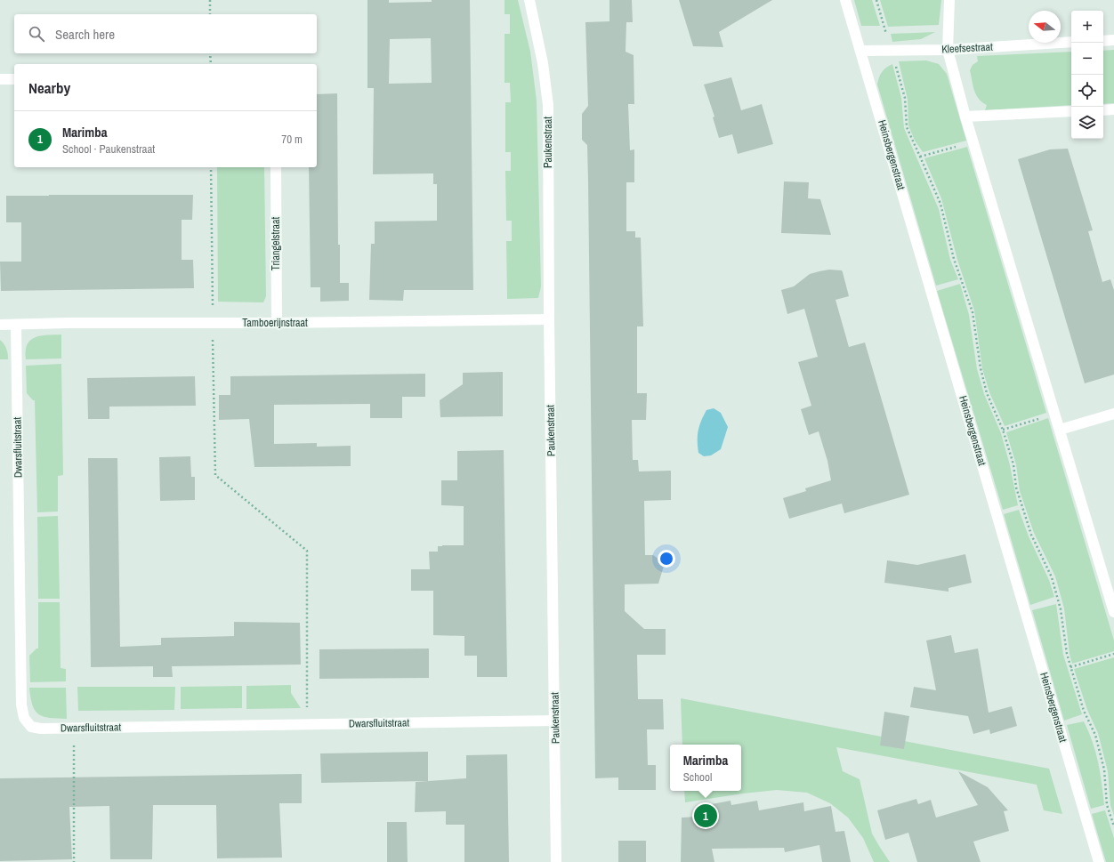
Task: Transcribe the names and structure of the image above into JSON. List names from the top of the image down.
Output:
{
  "streets": {
    "street": [
      "Kleefsestraat",
      "Paukenstraat",
      "Heinsbergenstraat",
      "Triangelstraat",
      "Tamboerijnstraat",
      "Dwarsfluitstraat"
    ]
  },
  "crossings": [
    ["Kleefsestraat", "Heinsbergenstraat"],
    ["Paukenstraat", "Tamboerijnstraat"],
    ["Paukenstraat", "Dwarsfluitstraat"],
    ["Triangelstraat", "Tamboerijnstraat"],
    ["Tamboerijnstraat", "Dwarsfluitstraat"]
  ],
  "north": "left",
  "page": {
    "map_buttons": ["+", "−"],
    "search": "Search here",
    "heading": "Nearby",
    "list": [
      {
        "mark": "1",
        "name": "Marimba",
        "note": "School · Paukenstraat",
        "value": "70 m"
      }
    ],
    "popup": ["Marimba", "School"],
    "pins": "1"
  }
}
